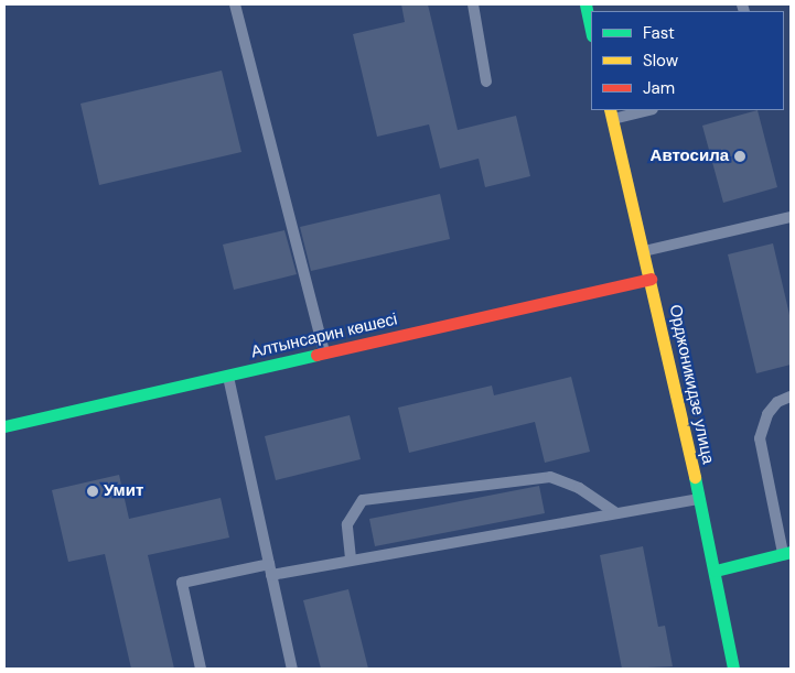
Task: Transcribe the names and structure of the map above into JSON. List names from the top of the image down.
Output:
{
  "streets": {
    "street": ["Алтынсарин көшесі", "Орджоникидзе улица"]
  },
  "crossings": [
    ["Алтынсарин көшесі", "Орджоникидзе улица"]
  ],
  "places": ["Автосила", "Умит"],
  "legend": ["Fast", "Slow", "Jam"]
}
